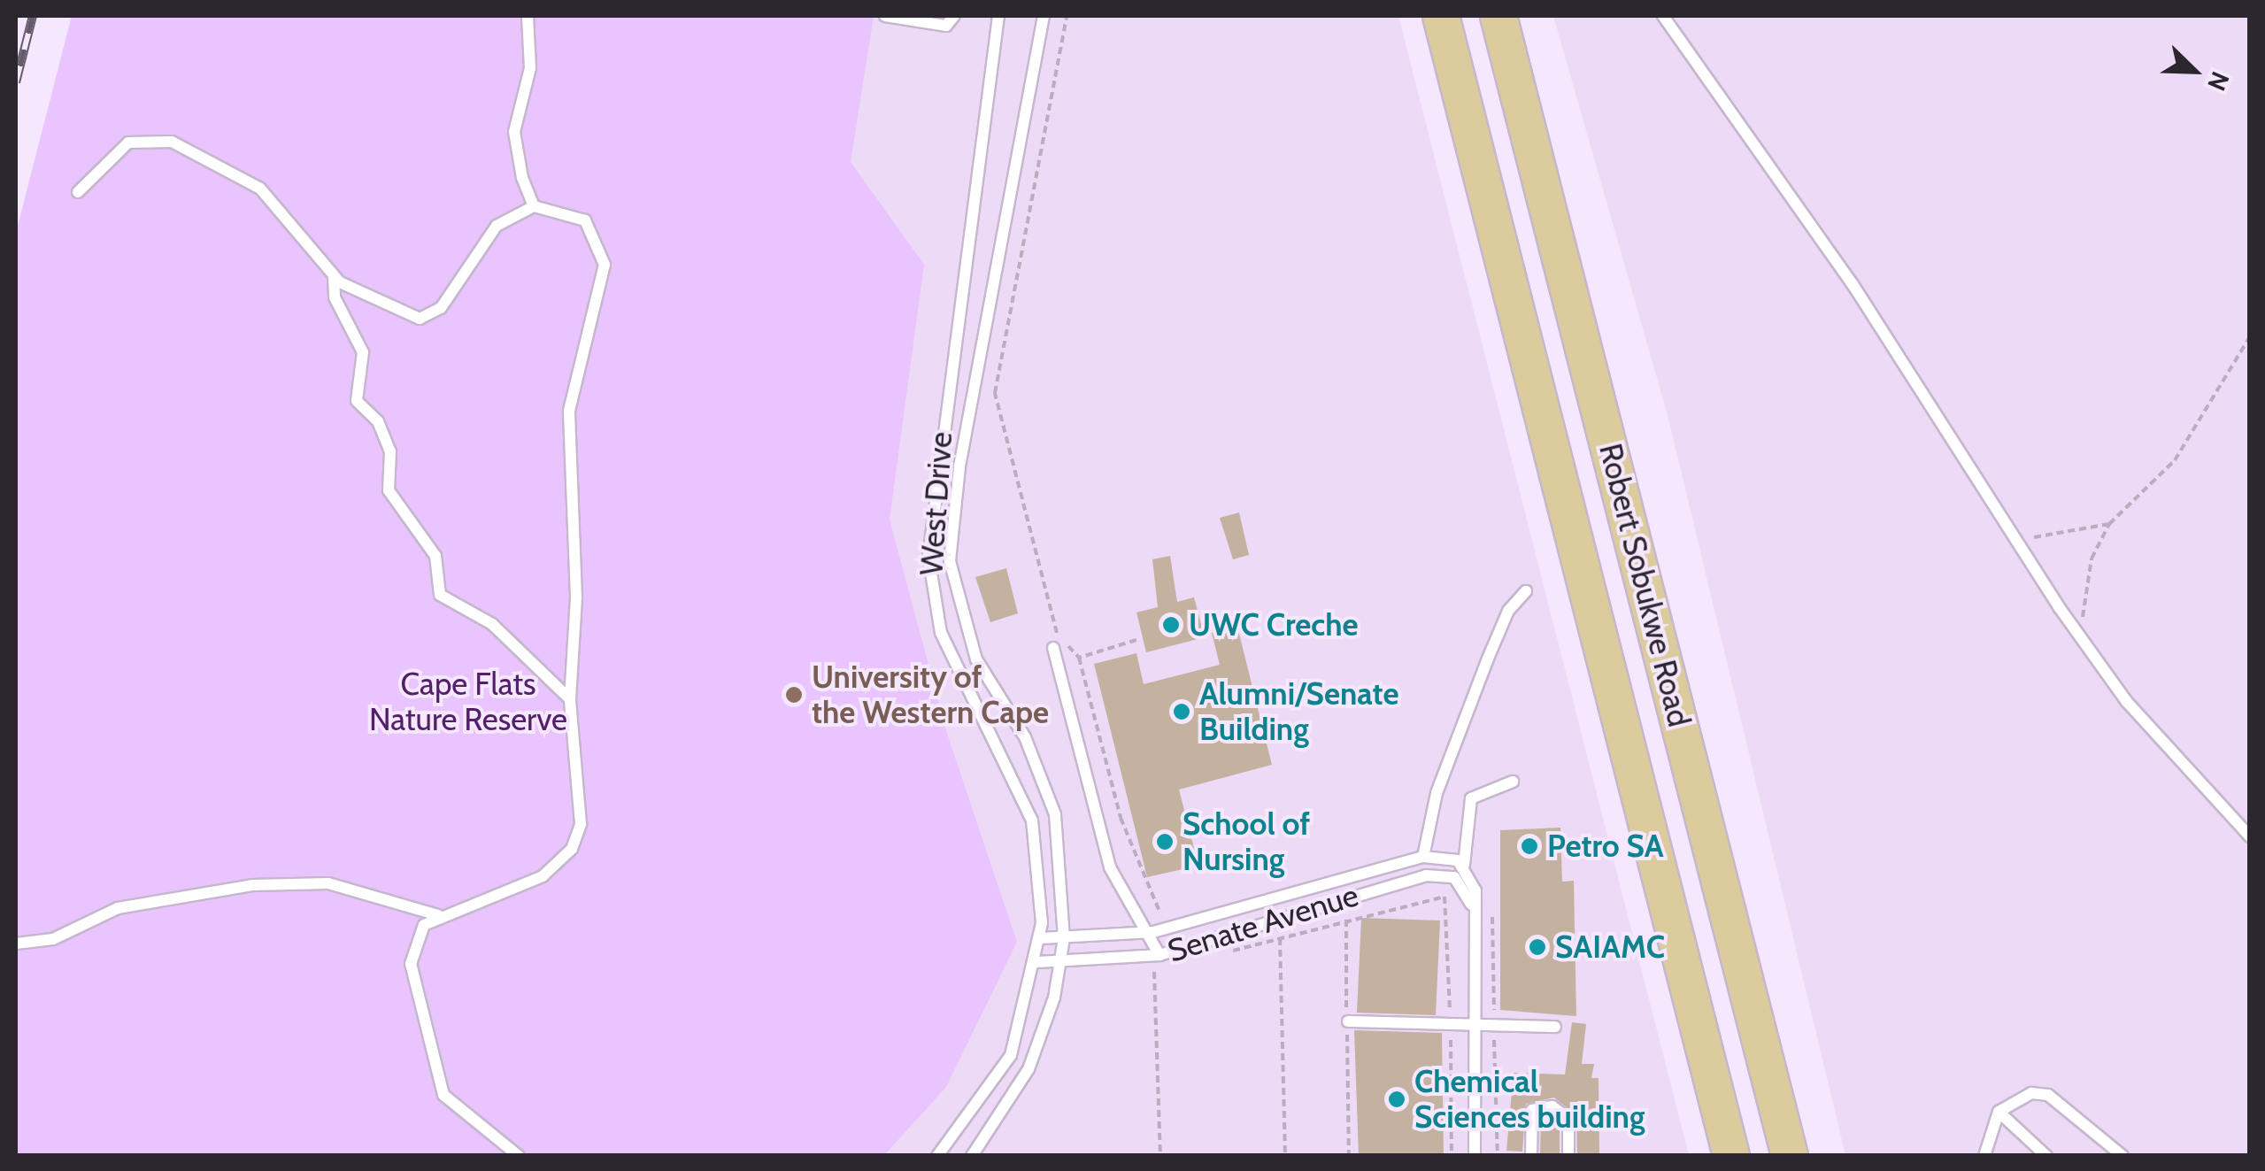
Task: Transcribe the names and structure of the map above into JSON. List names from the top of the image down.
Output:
{
  "streets": {
    "main road": ["Robert Sobukwe Road"],
    "lane": ["West Drive", "Senate Avenue"]
  },
  "crossings": [
    ["West Drive", "Senate Avenue"]
  ],
  "parks": ["Cape Flats Nature Reserve"],
  "places": [
    "UWC Creche",
    "University of the Western Cape",
    "Alumni/Senate Building",
    "School of Nursing",
    "Petro SA",
    "SAIAMC",
    "Chemical Sciences building"
  ],
  "north": "bottom right"
}
